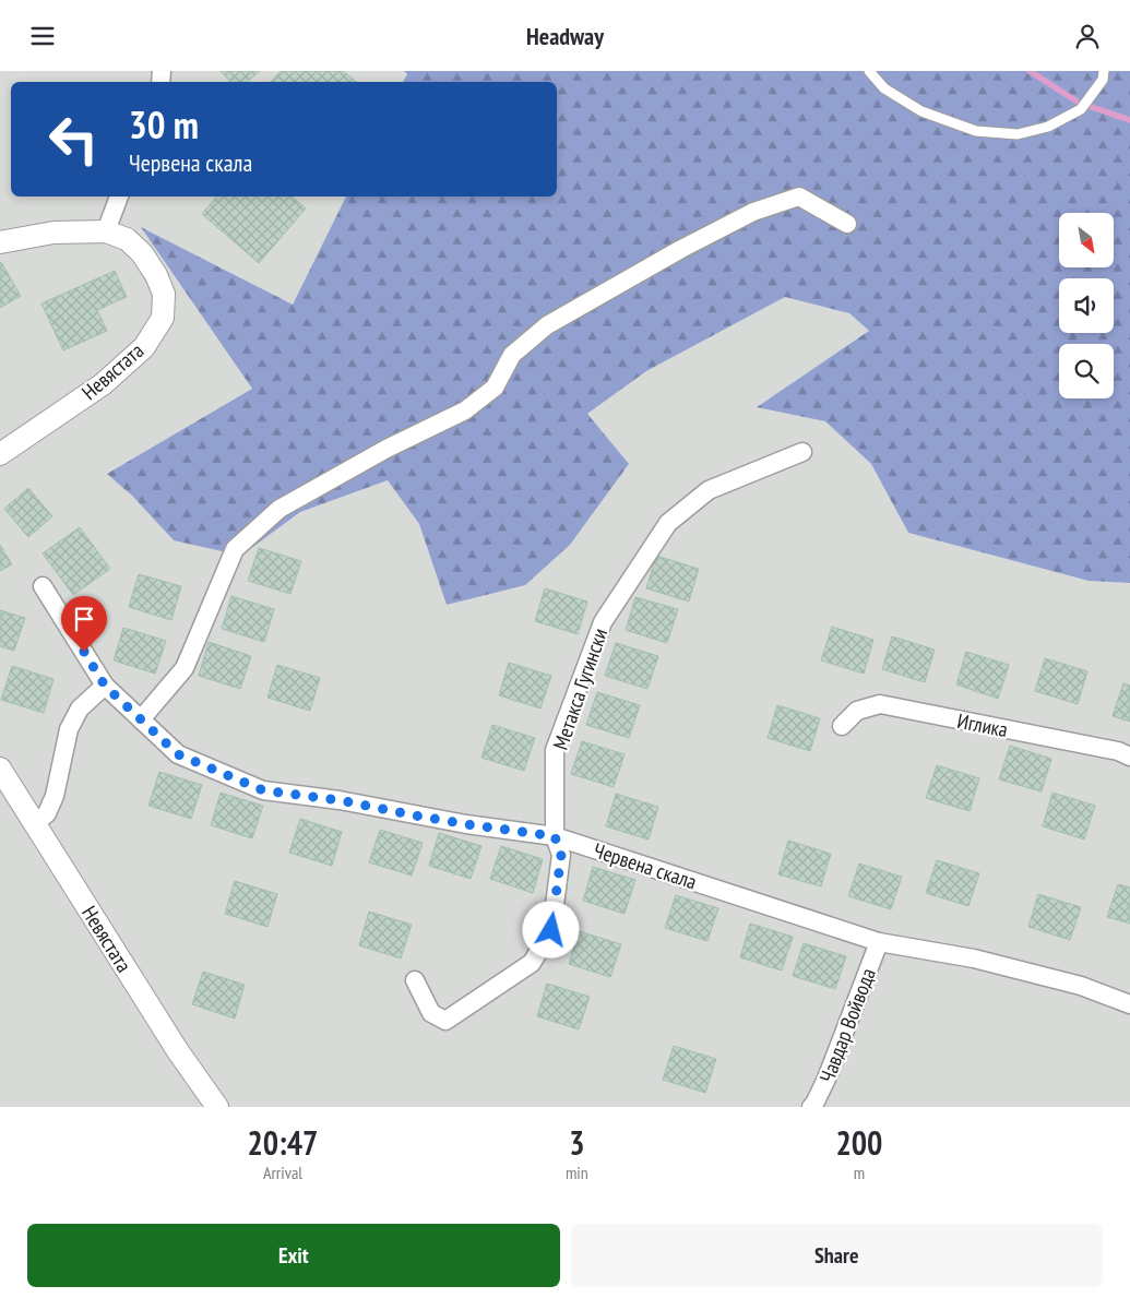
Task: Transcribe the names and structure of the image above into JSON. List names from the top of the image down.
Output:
{
  "streets": {
    "street": [
      "Невястата",
      "Метакса Гугински",
      "Иглика",
      "Червена скала",
      "Чавдар Войвода"
    ]
  },
  "crossings": [
    ["Метакса Гугински", "Червена скала"],
    ["Червена скала", "Чавдар Войвода"]
  ],
  "north": "bottom right",
  "page": {
    "header": "Headway",
    "turn": ["30 m", "Червена скала"],
    "eta": [
      "20:47",
      "Arrival",
      "3",
      "min",
      "200",
      "m"
    ],
    "buttons": ["Exit", "Share"]
  }
}
